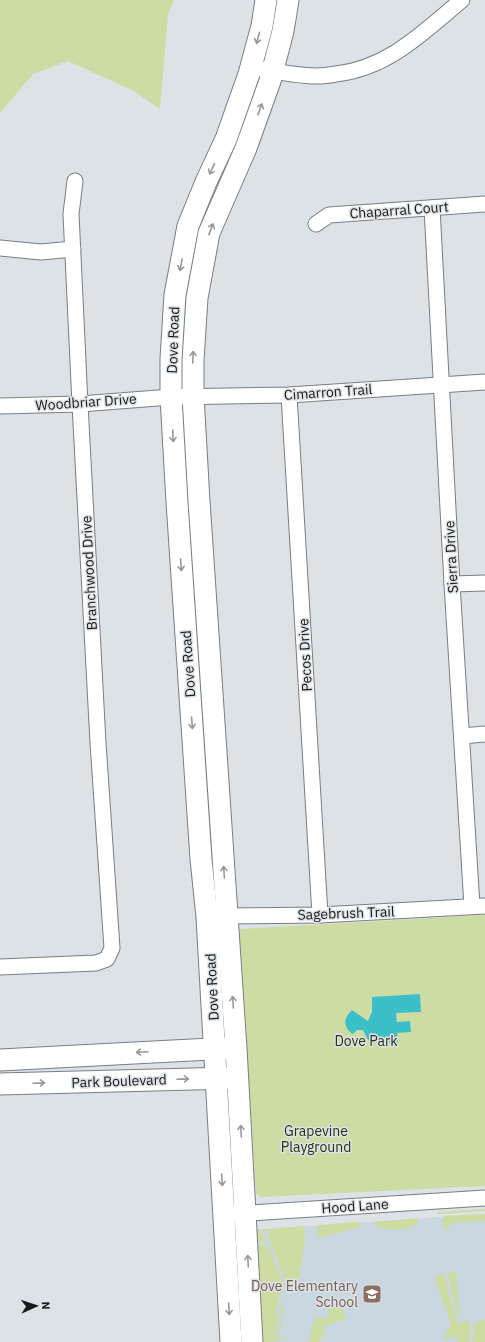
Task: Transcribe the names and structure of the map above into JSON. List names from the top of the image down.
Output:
{
  "streets": {
    "main road": ["Dove Road", "Park Boulevard"],
    "street": [
      "Chaparral Court",
      "Cimarron Trail",
      "Woodbriar Drive",
      "Sierra Drive",
      "Branchwood Drive",
      "Pecos Drive",
      "Sagebrush Trail",
      "Hood Lane"
    ]
  },
  "crossings": [
    ["Chaparral Court", "Sierra Drive"],
    ["Dove Road", "Cimarron Trail"],
    ["Dove Road", "Woodbriar Drive"],
    ["Dove Road", "Sagebrush Trail"],
    ["Dove Road", "Park Boulevard"],
    ["Dove Road", "Hood Lane"],
    ["Cimarron Trail", "Woodbriar Drive"],
    ["Cimarron Trail", "Sierra Drive"],
    ["Cimarron Trail", "Pecos Drive"],
    ["Woodbriar Drive", "Branchwood Drive"],
    ["Sierra Drive", "Sagebrush Trail"],
    ["Pecos Drive", "Sagebrush Trail"]
  ],
  "parks": ["Dove Park", "Grapevine Playground"],
  "places": {
    "school or university": ["Dove Elementary School"]
  },
  "north": "right"
}
